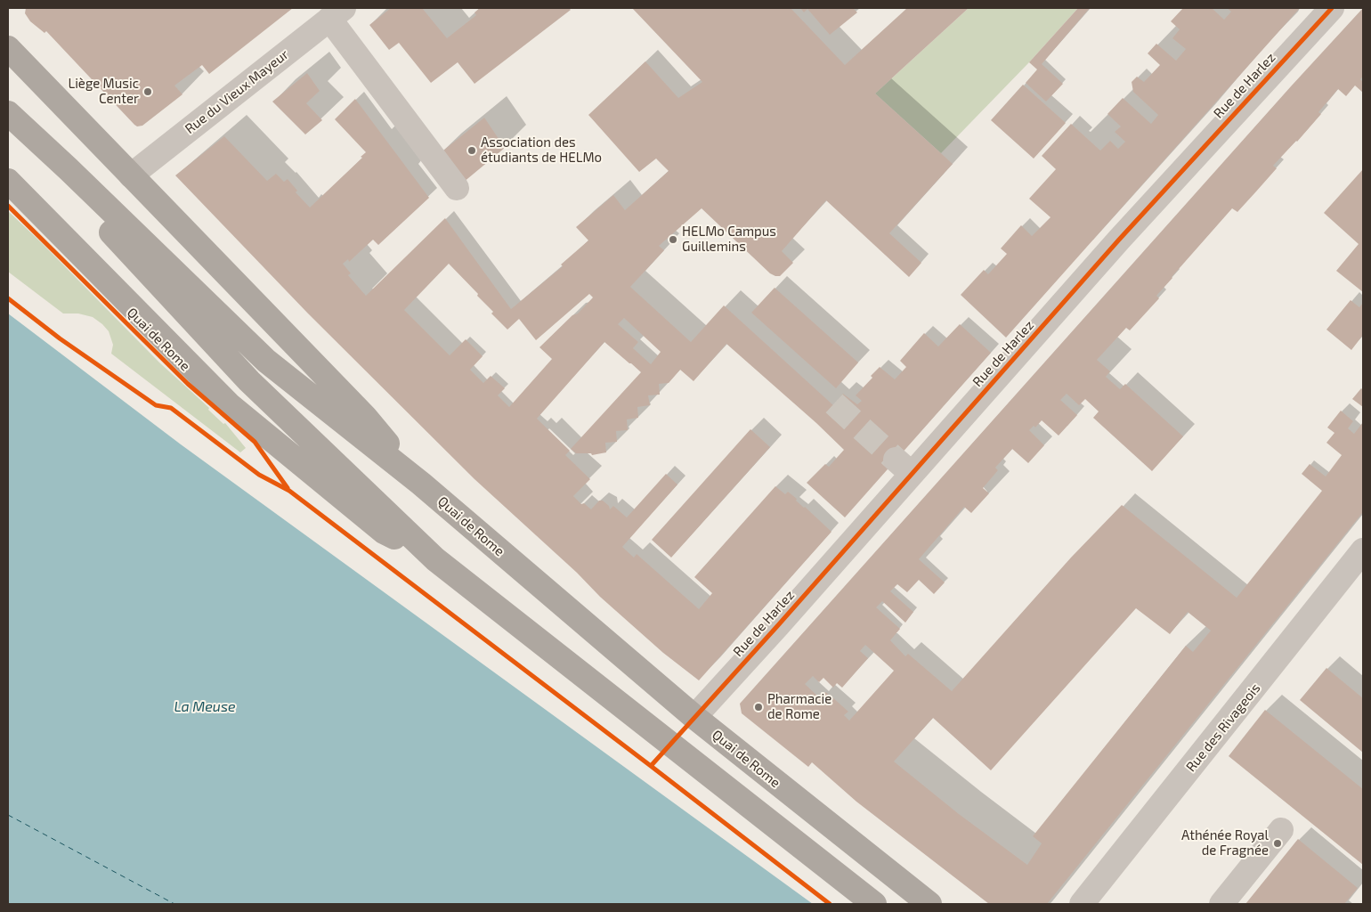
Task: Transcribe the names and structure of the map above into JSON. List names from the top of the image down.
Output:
{
  "streets": {
    "main road": ["Quai de Rome"],
    "street": ["Rue de Harlez", "Rue du Vieux Mayeur", "Rue des Rivageois"]
  },
  "crossings": [
    ["Rue de Harlez", "Quai de Rome"]
  ],
  "water": ["La Meuse"],
  "places": [
    "Liège Music Center",
    "Association des étudiants de HELMo",
    "HELMo Campus Guillemins",
    "Pharmacie de Rome",
    "Athénée Royal de Fragnée"
  ]
}
